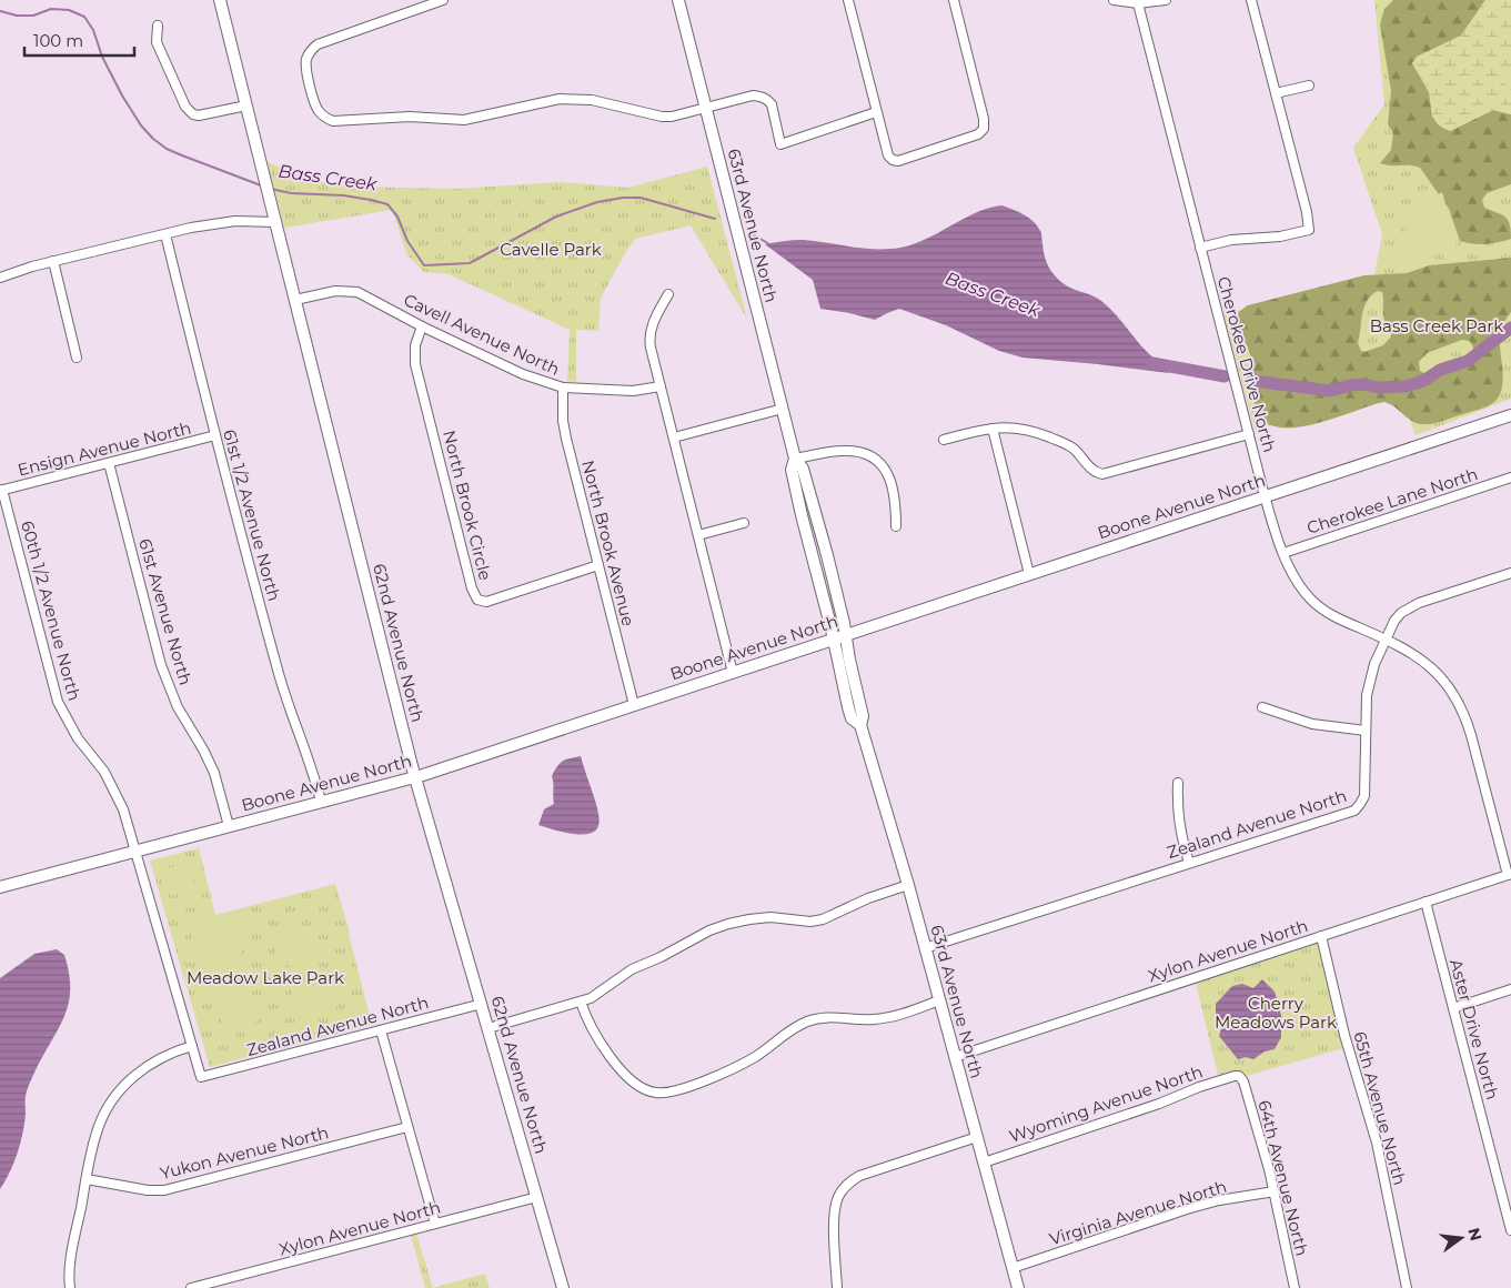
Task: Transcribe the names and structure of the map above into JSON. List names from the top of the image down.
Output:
{
  "streets": {
    "street": [
      "63rd Avenue North",
      "Cavell Avenue North",
      "Cherokee Drive North",
      "Ensign Avenue North",
      "Cherokee Lane North",
      "North Brook Circle",
      "Boone Avenue North",
      "61st 1/2 Avenue North",
      "North Brook Avenue",
      "60th 1/2 Avenue North",
      "61st Avenue North",
      "62nd Avenue North",
      "Zealand Avenue North",
      "Xylon Avenue North",
      "Aster Drive North",
      "Wyoming Avenue North",
      "65th Avenue North",
      "Yukon Avenue North",
      "64th Avenue North",
      "Virginia Avenue North"
    ]
  },
  "crossings": [
    ["63rd Avenue North", "Boone Avenue North"],
    ["63rd Avenue North", "Zealand Avenue North"],
    ["63rd Avenue North", "Xylon Avenue North"],
    ["63rd Avenue North", "Wyoming Avenue North"],
    ["63rd Avenue North", "Virginia Avenue North"],
    ["Cavell Avenue North", "North Brook Circle"],
    ["Cavell Avenue North", "North Brook Avenue"],
    ["Cavell Avenue North", "62nd Avenue North"],
    ["Cherokee Drive North", "Cherokee Lane North"],
    ["Cherokee Drive North", "Boone Avenue North"],
    ["Cherokee Drive North", "Zealand Avenue North"],
    ["Cherokee Drive North", "Xylon Avenue North"],
    ["Ensign Avenue North", "61st 1/2 Avenue North"],
    ["Ensign Avenue North", "60th 1/2 Avenue North"],
    ["Ensign Avenue North", "61st Avenue North"],
    ["North Brook Circle", "North Brook Avenue"],
    ["Boone Avenue North", "61st 1/2 Avenue North"],
    ["Boone Avenue North", "North Brook Avenue"],
    ["Boone Avenue North", "60th 1/2 Avenue North"],
    ["Boone Avenue North", "61st Avenue North"],
    ["Boone Avenue North", "62nd Avenue North"],
    ["60th 1/2 Avenue North", "Zealand Avenue North"],
    ["62nd Avenue North", "Zealand Avenue North"],
    ["62nd Avenue North", "Xylon Avenue North"],
    ["Xylon Avenue North", "Aster Drive North"],
    ["Xylon Avenue North", "65th Avenue North"],
    ["Wyoming Avenue North", "64th Avenue North"],
    ["64th Avenue North", "Virginia Avenue North"]
  ],
  "water": ["Bass Creek"],
  "parks": [
    "Cavelle Park",
    "Bass Creek Park",
    "Meadow Lake Park",
    "Cherry Meadows Park"
  ],
  "scale_bar": "100 m",
  "north": "right"
}
